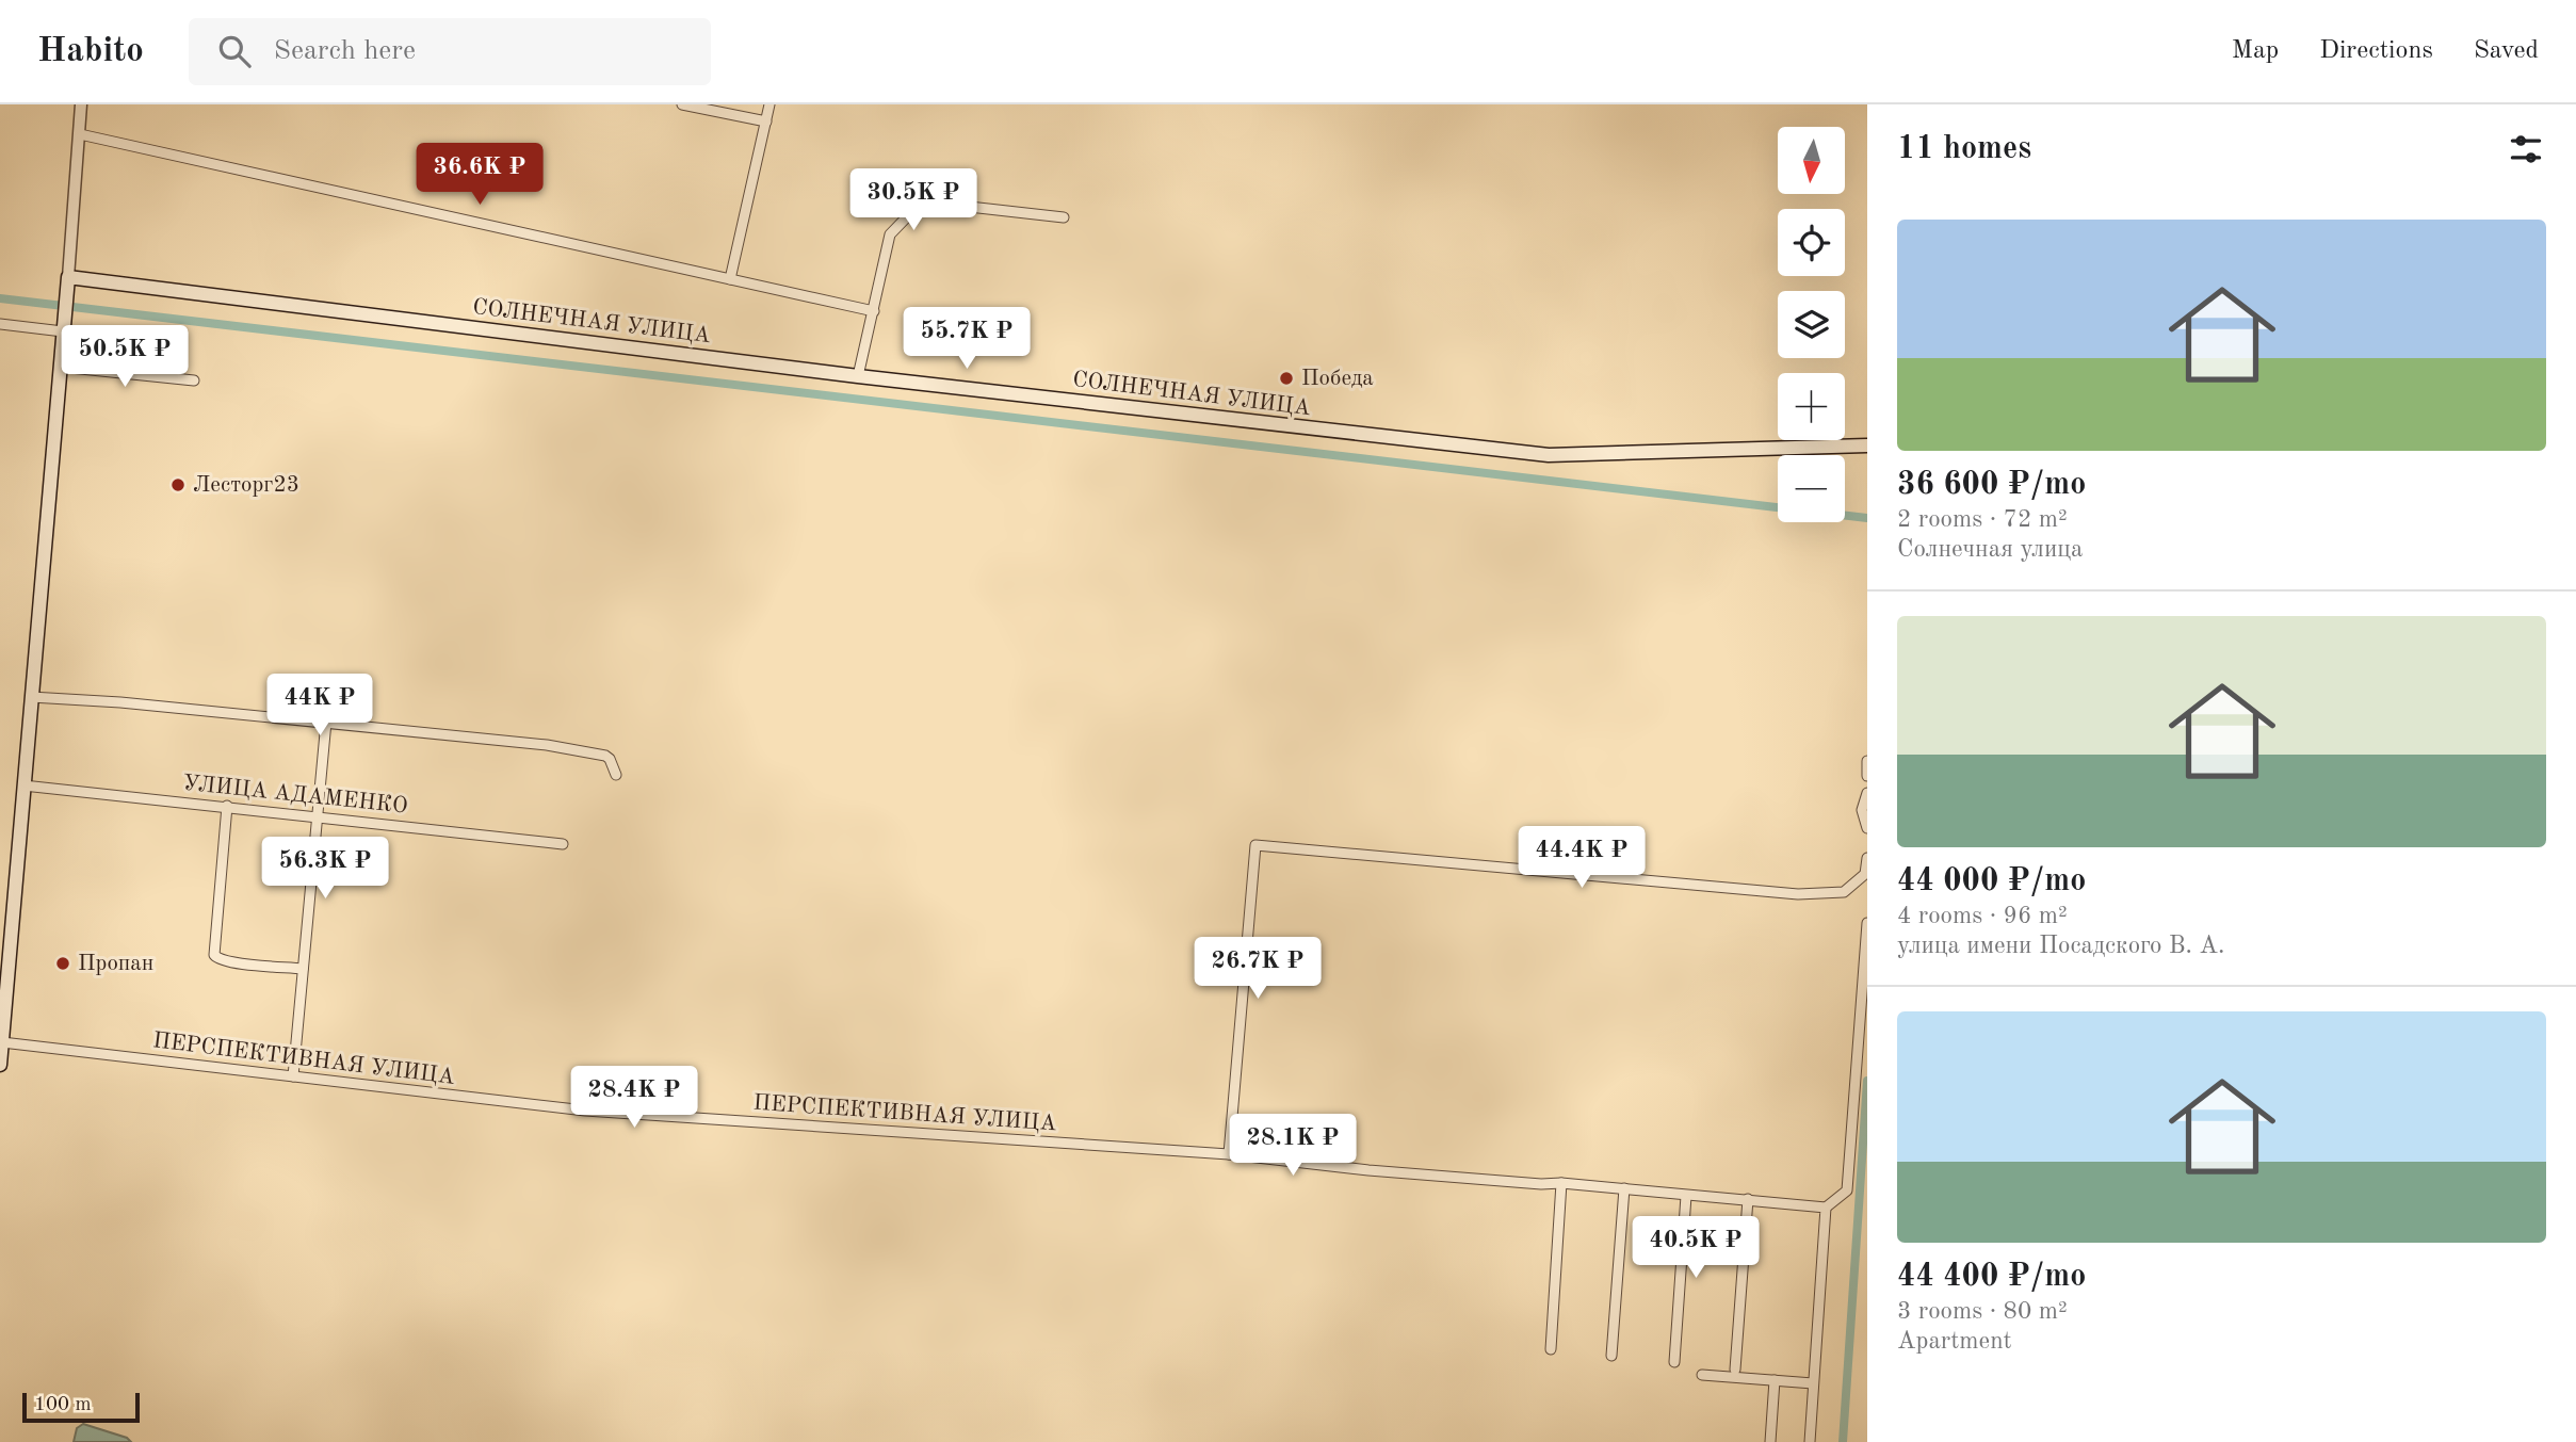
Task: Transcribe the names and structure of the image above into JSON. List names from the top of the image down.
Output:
{
  "streets": {
    "main road": ["СОЛНЕЧНАЯ УЛИЦА"],
    "street": ["УЛИЦА АДАМЕНКО", "ПЕРСПЕКТИВНАЯ УЛИЦА"]
  },
  "places": ["Победа", "Лесторг23", "Пропан"],
  "scale_bar": "100 m",
  "north": "bottom",
  "page": {
    "header": "Habito",
    "search": "Search here",
    "nav": ["Map", "Directions", "Saved"],
    "heading": "11 homes",
    "map_buttons": ["+", "−"],
    "price": [
      "36.6K ₽",
      "30.5K ₽",
      "55.7K ₽",
      "50.5K ₽",
      "44K ₽",
      "44.4K ₽",
      "56.3K ₽",
      "26.7K ₽",
      "28.4K ₽",
      "28.1K ₽",
      "40.5K ₽"
    ],
    "list": [
      {
        "name": "36 600 ₽/mo",
        "note": "2 rooms · 72 m² · Солнечная улица"
      },
      {
        "name": "44 000 ₽/mo",
        "note": "4 rooms · 96 m² · улица имени Посадского В. А."
      },
      {
        "name": "44 400 ₽/mo",
        "note": "3 rooms · 80 m² · Apartment"
      }
    ],
    "scale": "100 m"
  }
}
